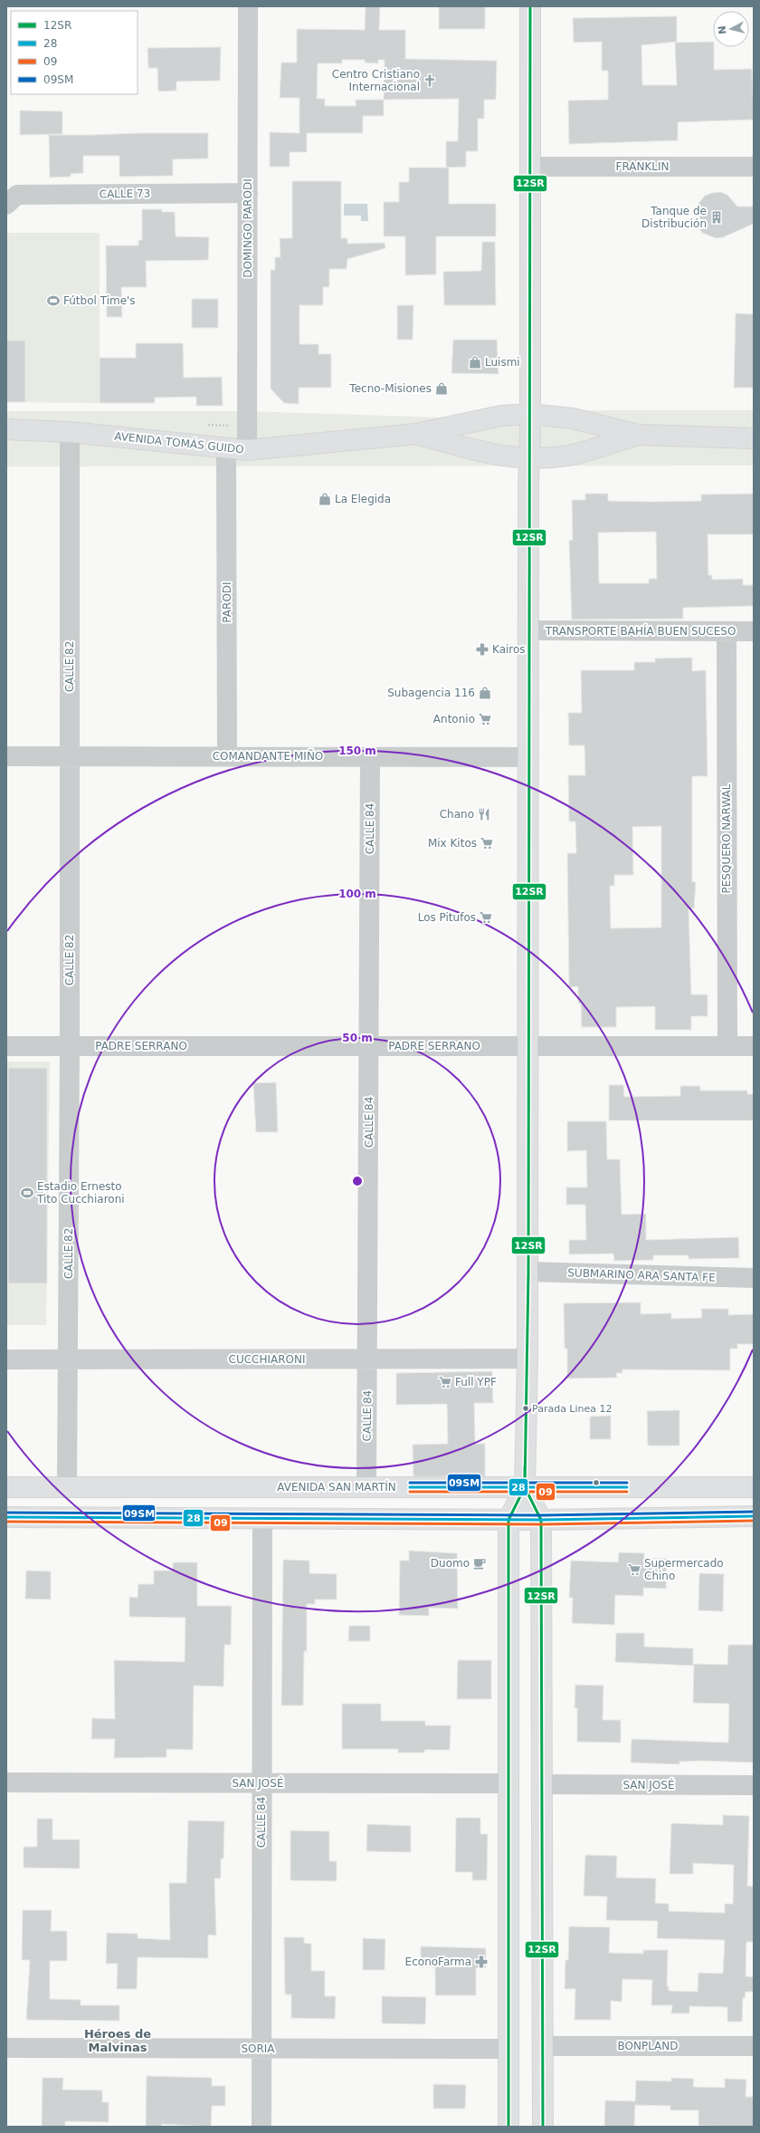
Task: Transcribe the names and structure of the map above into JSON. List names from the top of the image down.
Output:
{
  "streets": {
    "main road": ["AVENIDA TOMÁS GUIDO", "AVENIDA SAN MARTÍN"],
    "street": [
      "FRANKLIN",
      "CALLE 73",
      "DOMINGO PARODI",
      "PARODI",
      "TRANSPORTE BAHÍA BUEN SUCESO",
      "CALLE 82",
      "COMANDANTE MIÑO",
      "CALLE 84",
      "PESQUERO NARWAL",
      "PADRE SERRANO",
      "SUBMARINO ARA SANTA FE",
      "CUCCHIARONI",
      "SAN JOSÉ",
      "BONPLAND",
      "SORIA"
    ]
  },
  "crossings": [
    ["CALLE 73", "DOMINGO PARODI"],
    ["DOMINGO PARODI", "AVENIDA TOMÁS GUIDO"],
    ["AVENIDA TOMÁS GUIDO", "PARODI"],
    ["AVENIDA TOMÁS GUIDO", "CALLE 82"],
    ["PARODI", "COMANDANTE MIÑO"],
    ["TRANSPORTE BAHÍA BUEN SUCESO", "PESQUERO NARWAL"],
    ["CALLE 82", "COMANDANTE MIÑO"],
    ["CALLE 82", "PADRE SERRANO"],
    ["CALLE 82", "CUCCHIARONI"],
    ["CALLE 82", "AVENIDA SAN MARTÍN"],
    ["COMANDANTE MIÑO", "CALLE 84"],
    ["CALLE 84", "PADRE SERRANO"],
    ["CALLE 84", "CUCCHIARONI"],
    ["CALLE 84", "AVENIDA SAN MARTÍN"],
    ["CALLE 84", "SAN JOSÉ"],
    ["CALLE 84", "SORIA"],
    ["PESQUERO NARWAL", "PADRE SERRANO"]
  ],
  "districts": ["Héroes de Malvinas"],
  "places": {
    "church": ["Centro Cristiano Internacional"],
    "building": ["Tanque de Distribución"],
    "sports": ["Fútbol Time's", "Estadio Ernesto Tito Cucchiaroni"],
    "shop": [
      "Luismi",
      "Tecno-Misiones",
      "La Elegida",
      "Subagencia 116"
    ],
    "pharmacy": ["Kairos", "EconoFarma"],
    "supermarket": [
      "Antonio",
      "Mix Kitos",
      "Los Pitufos",
      "Full YPF",
      "Supermercado Chino"
    ],
    "restaurant": ["Chano"],
    "other": ["Parada Linea 12"],
    "cafe": ["Duomo"]
  },
  "lines": [
    "transit line 12SR",
    "transit line 09SM",
    "transit line 28",
    "transit line 09"
  ],
  "legend": [
    "12SR",
    "28",
    "09",
    "09SM"
  ],
  "north": "left",
  "rings": ["150 m", "100 m", "50 m"]
}
